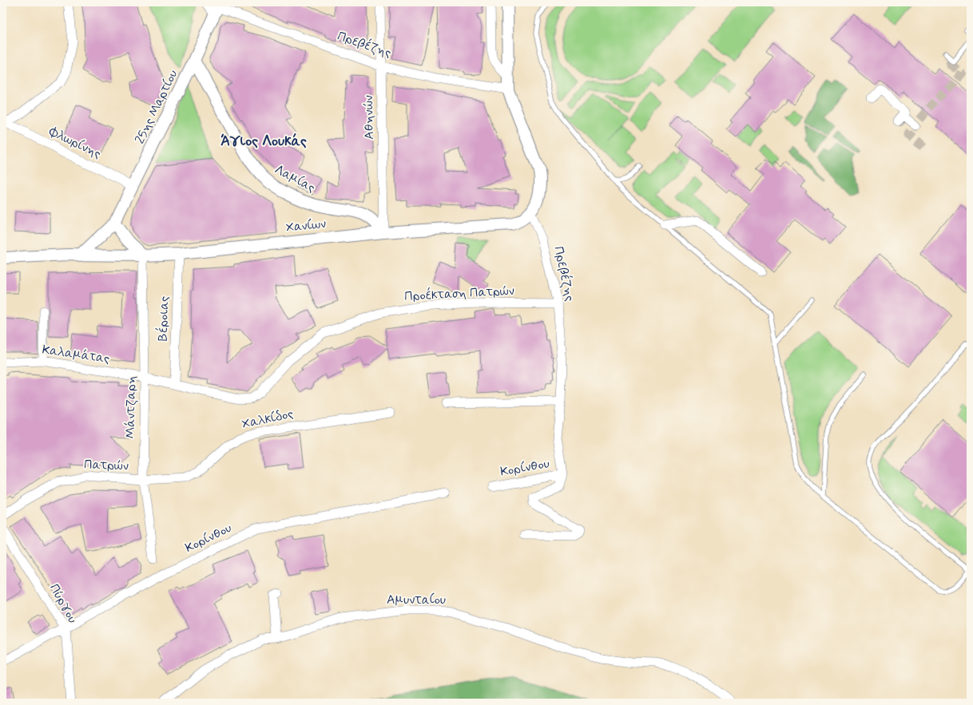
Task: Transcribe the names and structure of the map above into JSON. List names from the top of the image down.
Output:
{
  "streets": {
    "street": [
      "Πρεβέζης",
      "25ης Μαρτίου",
      "Αθηνών",
      "Φλωρίνης",
      "Λαμίας",
      "Χανίων",
      "Προέκταση Πατρών",
      "Βέροιας",
      "Καλαμάτας",
      "Μάντζαρη",
      "Χαλκίδος",
      "Πατρών",
      "Κορίνθου",
      "Αμυνταίου",
      "Πύργου"
    ]
  },
  "crossings": [
    ["Πρεβέζης", "25ης Μαρτίου"],
    ["Πρεβέζης", "Αθηνών"],
    ["Πρεβέζης", "Χανίων"],
    ["Πρεβέζης", "Προέκταση Πατρών"],
    ["Πρεβέζης", "Κορίνθου"],
    ["25ης Μαρτίου", "Φλωρίνης"],
    ["25ης Μαρτίου", "Λαμίας"],
    ["25ης Μαρτίου", "Χανίων"],
    ["Αθηνών", "Λαμίας"],
    ["Αθηνών", "Χανίων"],
    ["Λαμίας", "Χανίων"],
    ["Χανίων", "Βέροιας"],
    ["Χανίων", "Μάντζαρη"],
    ["Προέκταση Πατρών", "Βέροιας"],
    ["Προέκταση Πατρών", "Καλαμάτας"],
    ["Προέκταση Πατρών", "Μάντζαρη"],
    ["Καλαμάτας", "Μάντζαρη"],
    ["Μάντζαρη", "Χαλκίδος"],
    ["Μάντζαρη", "Πατρών"],
    ["Χαλκίδος", "Πατρών"],
    ["Κορίνθου", "Πύργου"]
  ],
  "districts": ["Άγιος Λουκάς"]
}
